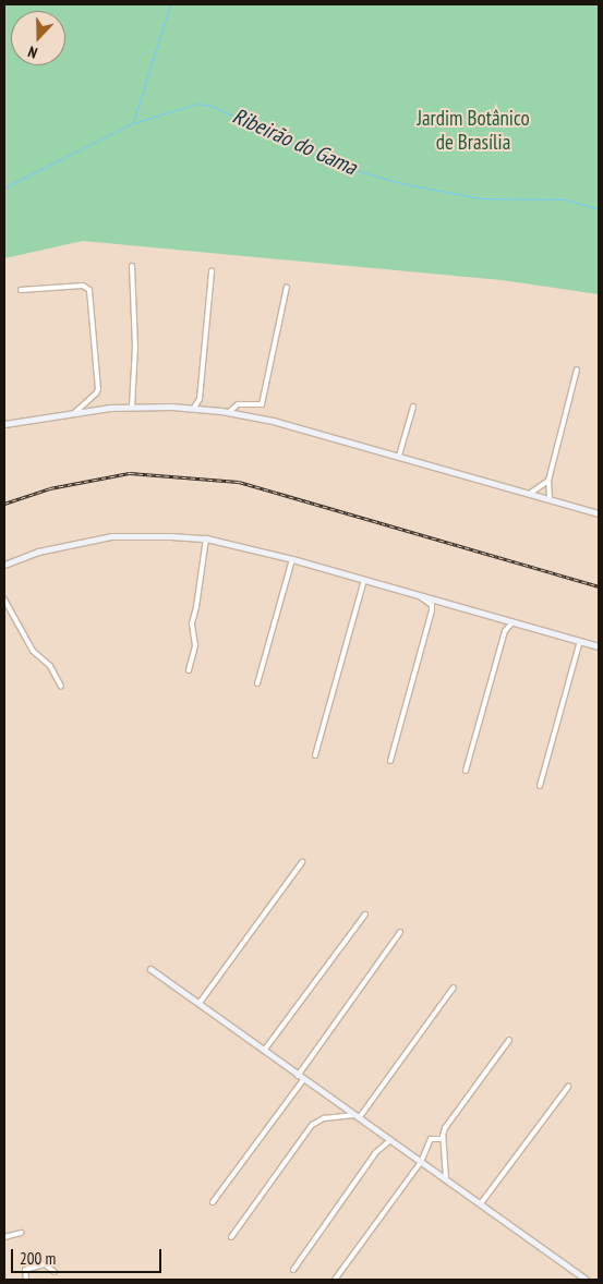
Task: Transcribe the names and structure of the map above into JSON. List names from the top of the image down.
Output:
{
  "water": ["Ribeirão do Gama"],
  "parks": ["Jardim Botânico de Brasília"],
  "scale_bar": "200 m",
  "north": "bottom"
}
